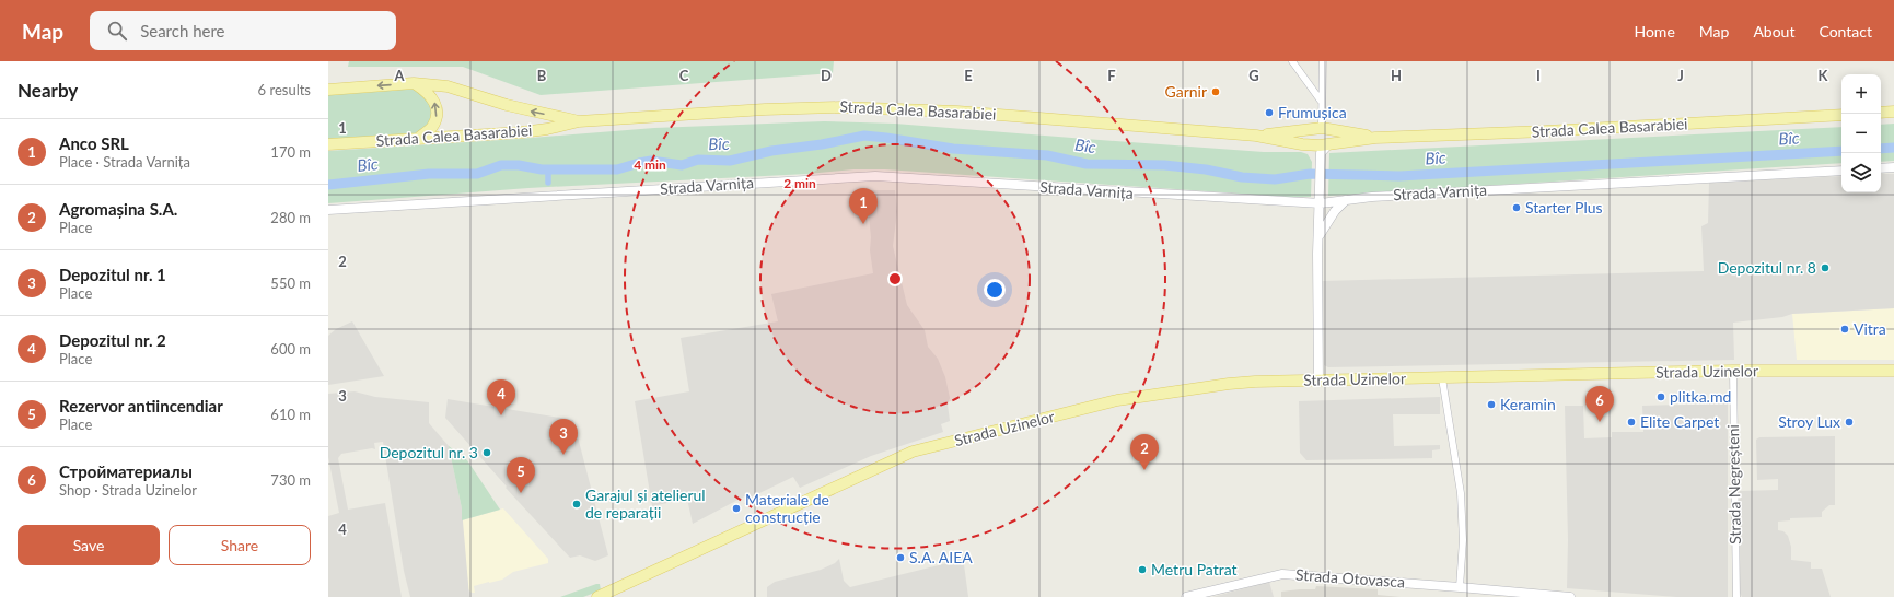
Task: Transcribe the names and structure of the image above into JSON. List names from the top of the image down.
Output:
{
  "streets": {
    "main road": ["Strada Calea Basarabiei", "Strada Uzinelor"],
    "street": ["Strada Varnița", "Strada Negreșteni", "Strada Otovasca"]
  },
  "crossings": [
    ["Strada Uzinelor", "Strada Negreșteni"]
  ],
  "water": ["Bîc"],
  "places": [
    "Garnir",
    "Frumușica",
    "Starter Plus",
    "Depozitul nr. 8",
    "Vitra",
    "plitka.md",
    "Keramin",
    "Elite Carpet",
    "Stroy Lux",
    "Depozitul nr. 3",
    "Garajul și atelierul de reparații",
    "Materiale de construcție",
    "S.A. AIEA",
    "Metru Patrat"
  ],
  "page": {
    "header": "Map",
    "search": "Search here",
    "nav": [
      "Home",
      "Map",
      "About",
      "Contact"
    ],
    "heading": ["Nearby", "6 results"],
    "map_buttons": ["+", "−"],
    "list": [
      {
        "mark": "1",
        "name": "Anco SRL",
        "note": "Place · Strada Varnița",
        "value": "170 m"
      },
      {
        "mark": "2",
        "name": "Agromașina S.A.",
        "note": "Place",
        "value": "280 m"
      },
      {
        "mark": "3",
        "name": "Depozitul nr. 1",
        "note": "Place",
        "value": "550 m"
      },
      {
        "mark": "4",
        "name": "Depozitul nr. 2",
        "note": "Place",
        "value": "600 m"
      },
      {
        "mark": "5",
        "name": "Rezervor antiincendiar",
        "note": "Place",
        "value": "610 m"
      },
      {
        "mark": "6",
        "name": "Стройматериалы",
        "note": "Shop · Strada Uzinelor",
        "value": "730 m"
      }
    ],
    "pins": [
      "1",
      "4",
      "6",
      "3",
      "2",
      "5"
    ],
    "buttons": ["Save", "Share"]
  },
  "grid": {
    "columns": [
      "A",
      "B",
      "C",
      "D",
      "E",
      "F",
      "G",
      "H",
      "I",
      "J",
      "K"
    ],
    "rows": [
      "1",
      "2",
      "3",
      "4"
    ]
  },
  "rings": ["4 min", "2 min"]
}
